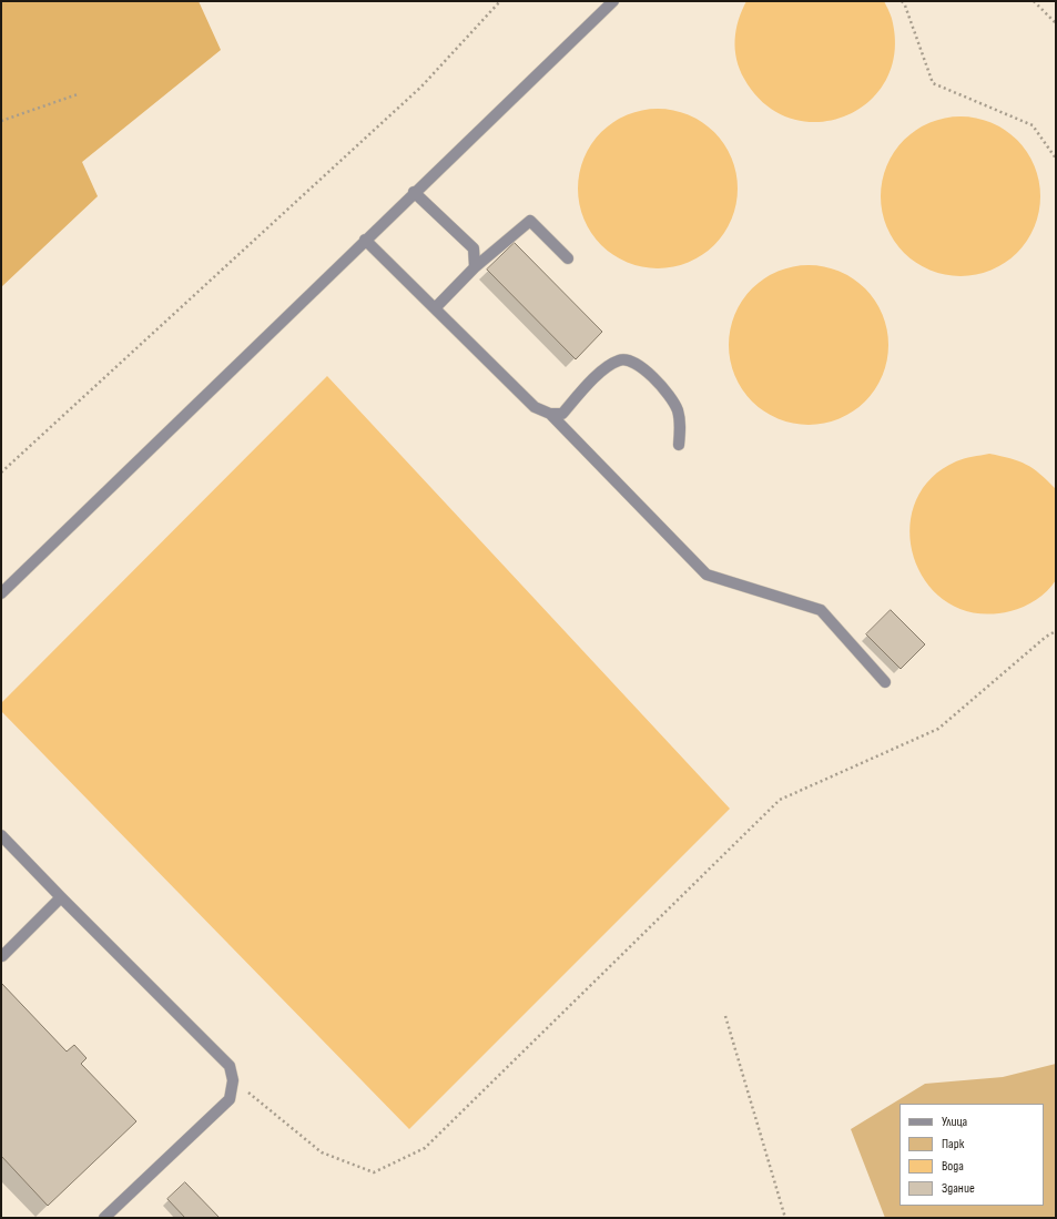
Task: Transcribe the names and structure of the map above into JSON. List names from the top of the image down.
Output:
{
  "legend": [
    "Улица",
    "Парк",
    "Вода",
    "Здание"
  ]
}
